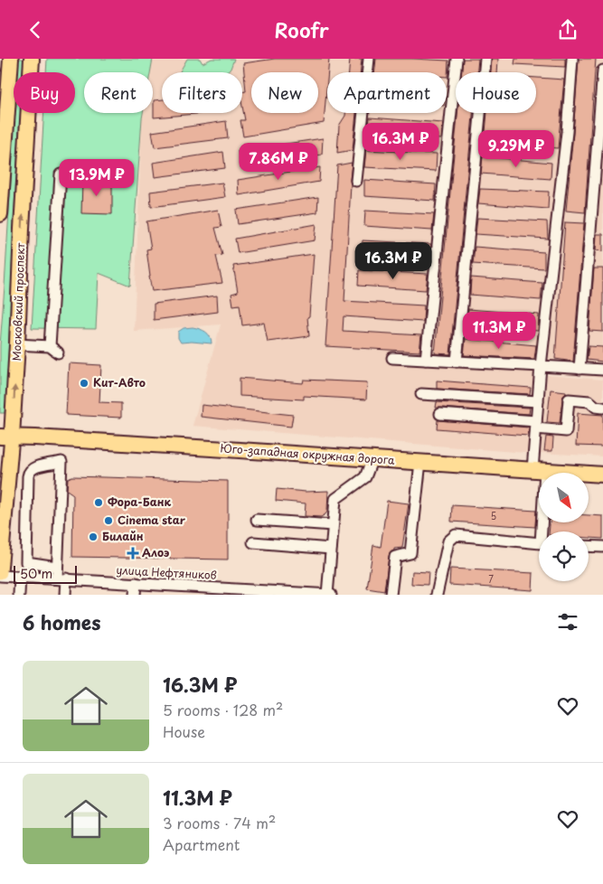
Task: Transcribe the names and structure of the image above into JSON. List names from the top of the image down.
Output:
{
  "streets": {
    "highway": ["Московский проспект", "Юго-западная окружная дорога"],
    "street": ["улица Нефтяников"]
  },
  "crossings": [
    ["Московский проспект", "Юго-западная окружная дорога"],
    ["Московский проспект", "улица Нефтяников"]
  ],
  "places": {
    "other": [
      "Кит-Авто",
      "Фора-Банк",
      "Cinema star",
      "Билайн"
    ],
    "health": ["Алоэ"]
  },
  "house_numbers": ["5", "7"],
  "scale_bar": "50 m",
  "north": "bottom right",
  "page": {
    "header": "Roofr",
    "chip": [
      "Buy",
      "Rent",
      "Filters",
      "New",
      "Apartment",
      "House"
    ],
    "price": [
      "16.3M ₽",
      "9.29M ₽",
      "7.86M ₽",
      "13.9M ₽",
      "16.3M ₽",
      "11.3M ₽"
    ],
    "scale": "50 m",
    "heading": "6 homes",
    "list": [
      {
        "name": "16.3M ₽",
        "note": "5 rooms · 128 m² · House"
      },
      {
        "name": "11.3M ₽",
        "note": "3 rooms · 74 m² · Apartment"
      }
    ]
  }
}
